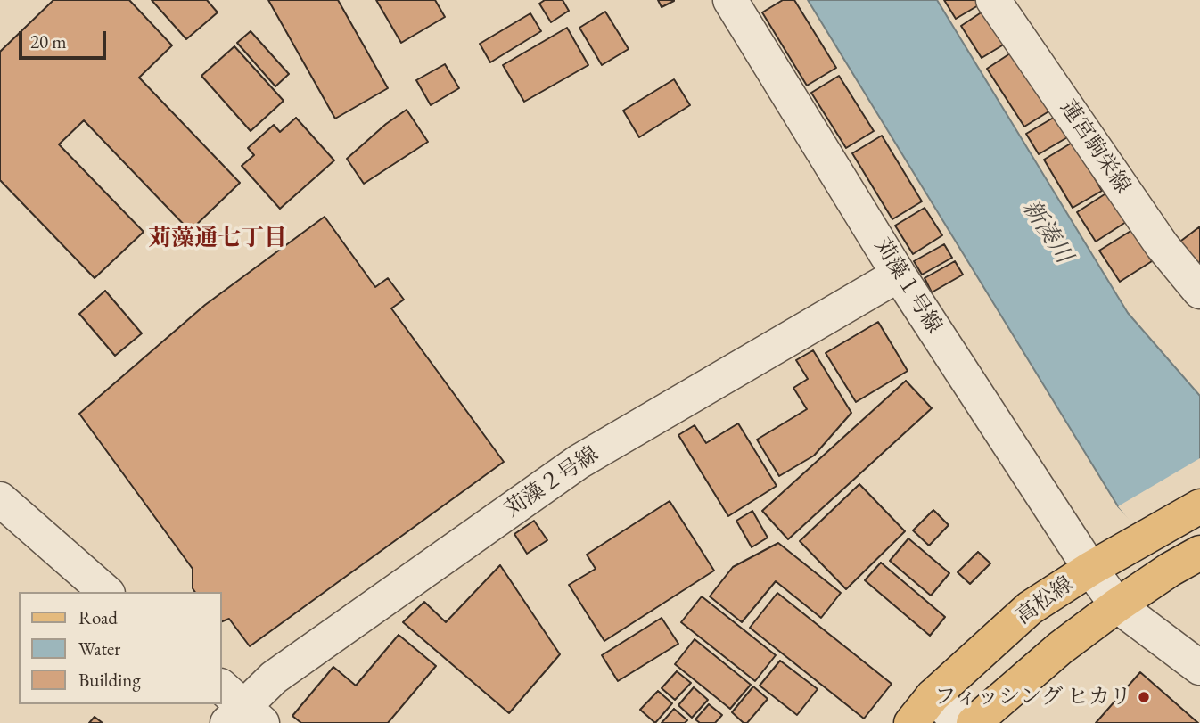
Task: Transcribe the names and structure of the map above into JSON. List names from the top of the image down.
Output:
{
  "streets": {
    "main road": ["高松線"],
    "street": ["蓮宮駒栄線", "苅藻１号線", "苅藻２号線"]
  },
  "crossings": [
    ["苅藻１号線", "苅藻２号線"],
    ["苅藻１号線", "高松線"]
  ],
  "districts": ["苅藻通七丁目"],
  "water": ["新湊川"],
  "places": ["フィッシング ヒカリ"],
  "legend": ["Road", "Water", "Building"],
  "scale_bar": "20 m"
}
